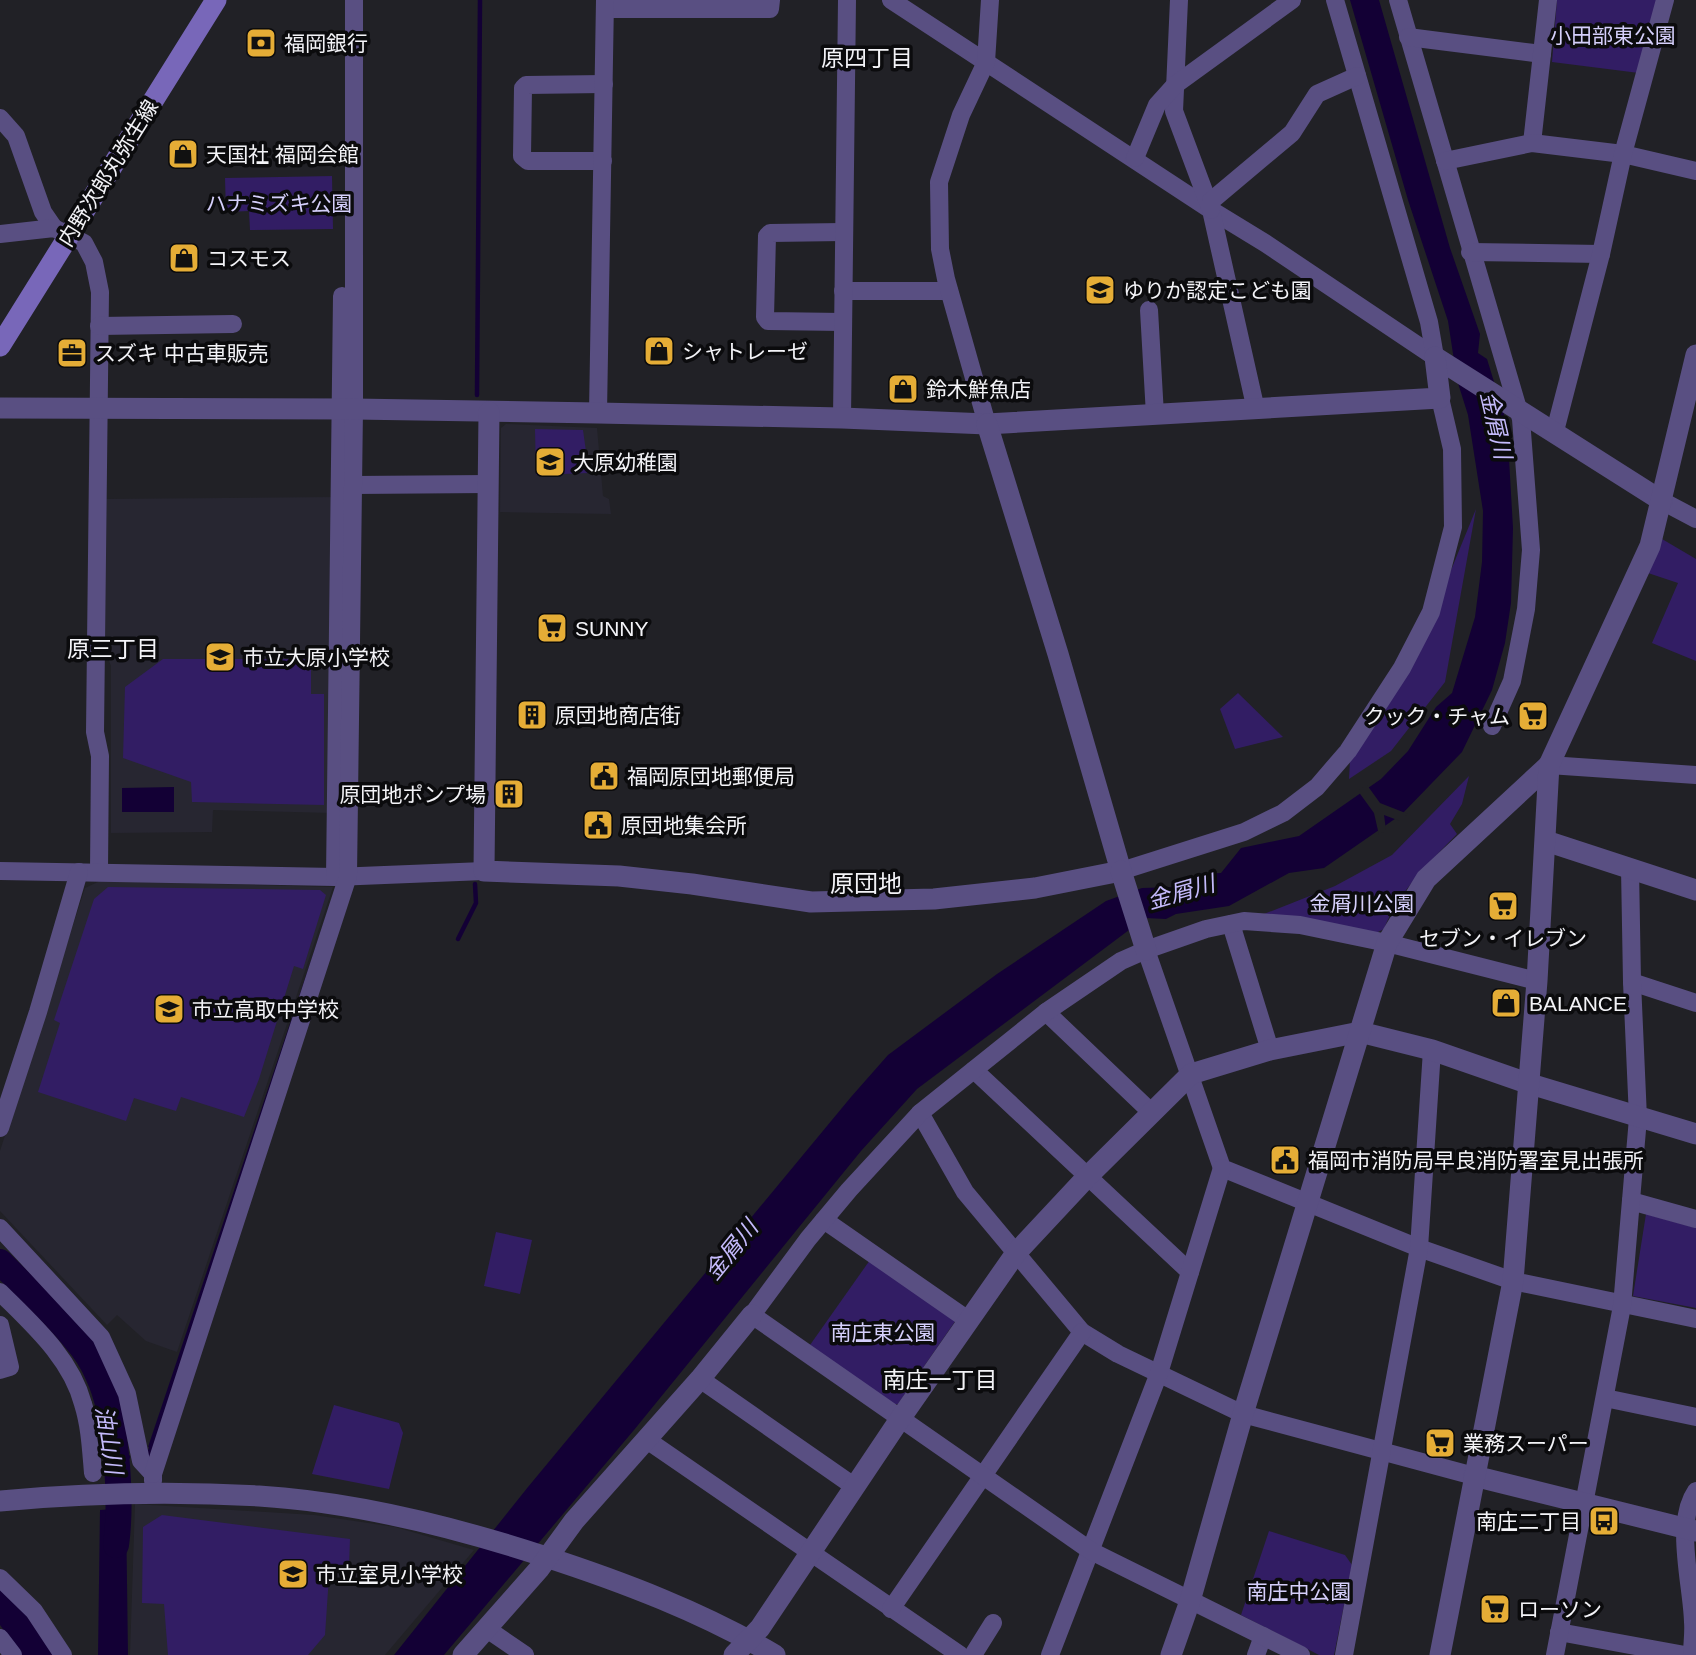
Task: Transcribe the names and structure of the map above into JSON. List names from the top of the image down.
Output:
{
  "streets": {
    "main road": ["内野次郎丸弥生線"]
  },
  "districts": [
    "原四丁目",
    "原三丁目",
    "原団地",
    "南庄一丁目"
  ],
  "water": ["金屑川", "油山川"],
  "parks": [
    "小田部東公園",
    "ハナミズキ公園",
    "金屑川公園",
    "南庄東公園",
    "南庄中公園"
  ],
  "places": {
    "bank": ["福岡銀行"],
    "shop": [
      "天国社 福岡会館",
      "コスモス",
      "シャトレーゼ",
      "鈴木鮮魚店",
      "BALANCE"
    ],
    "school or university": [
      "ゆりか認定こども園",
      "大原幼稚園",
      "市立大原小学校",
      "市立高取中学校",
      "市立室見小学校"
    ],
    "office": ["スズキ 中古車販売"],
    "supermarket": [
      "SUNNY",
      "クック・チャム",
      "セブン・イレブン",
      "業務スーパー",
      "ローソン"
    ],
    "building": ["原団地商店街", "原団地ポンプ場"],
    "public building": ["福岡原団地郵便局", "原団地集会所", "福岡市消防局早良消防署室見出張所"],
    "bus stop": ["南庄二丁目"]
  }
}
